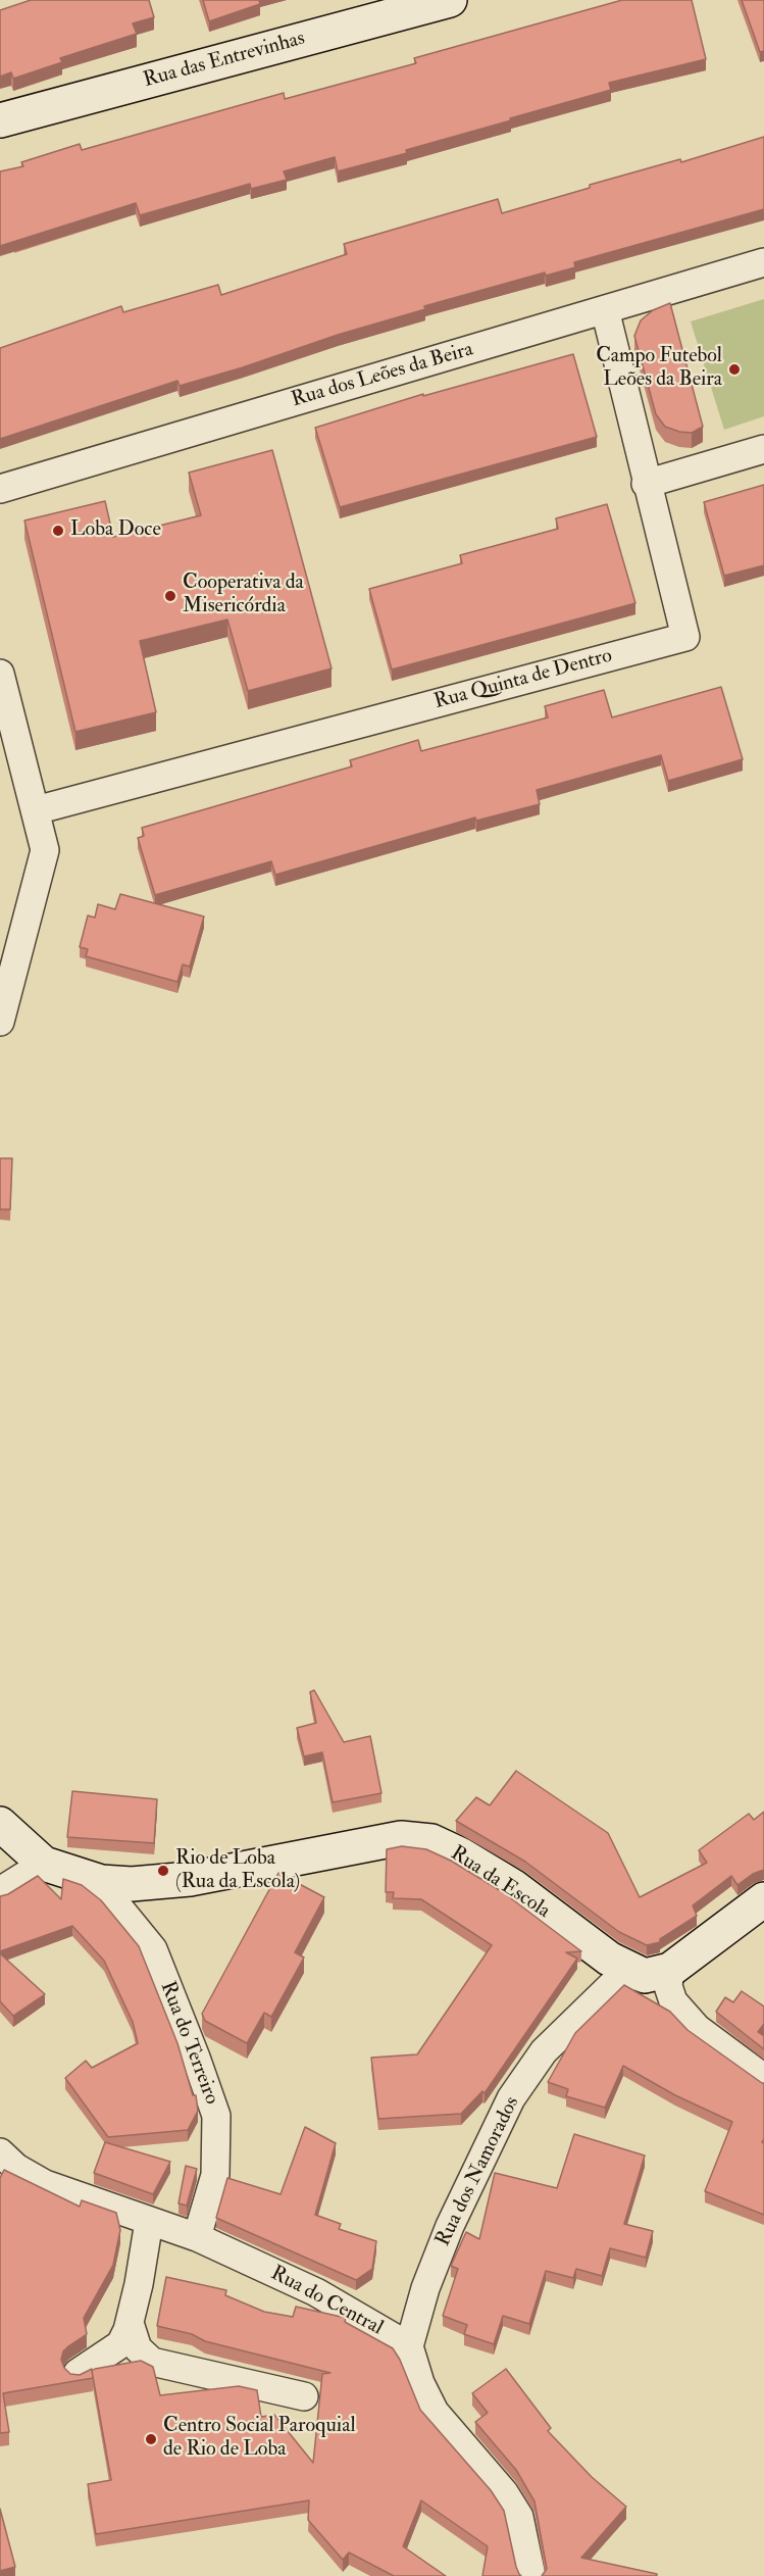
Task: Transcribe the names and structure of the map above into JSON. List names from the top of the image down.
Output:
{
  "streets": {
    "street": [
      "Rua das Entrevinhas",
      "Rua dos Leões da Beira",
      "Rua Quinta de Dentro",
      "Rua da Escola",
      "Rua do Terreiro",
      "Rua dos Namorados",
      "Rua do Central"
    ]
  },
  "crossings": [
    ["Rua dos Leões da Beira", "Rua Quinta de Dentro"],
    ["Rua da Escola", "Rua do Terreiro"],
    ["Rua da Escola", "Rua dos Namorados"],
    ["Rua do Terreiro", "Rua do Central"],
    ["Rua dos Namorados", "Rua do Central"]
  ],
  "places": [
    "Campo Futebol Leões da Beira",
    "Loba Doce",
    "Cooperativa da Misericórdia",
    "Rio de Loba (Rua da Escola)",
    "Centro Social Paroquial de Rio de Loba"
  ]
}
